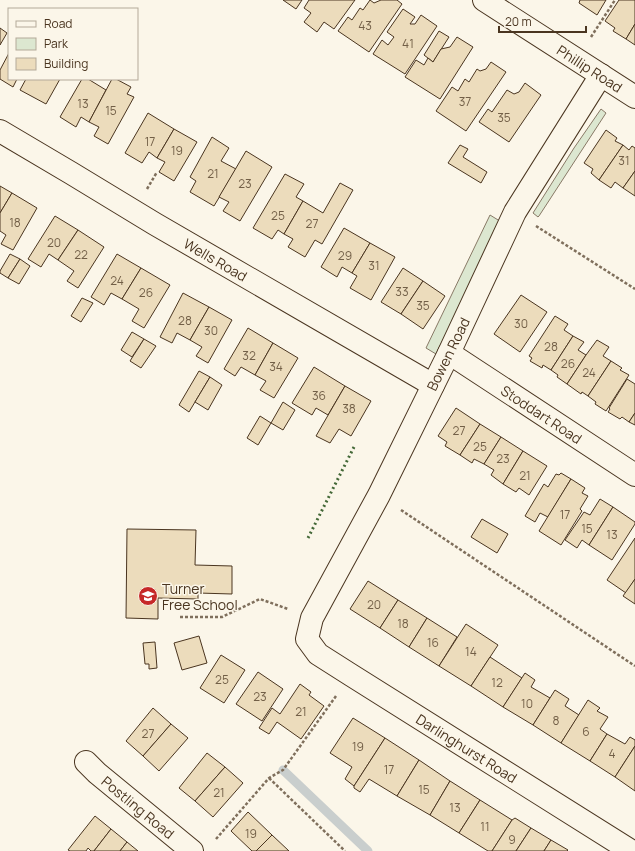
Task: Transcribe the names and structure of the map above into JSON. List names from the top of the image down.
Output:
{
  "streets": {
    "street": [
      "Phillip Road",
      "Wells Road",
      "Bowen Road",
      "Stoddart Road",
      "Darlinghurst Road",
      "Postling Road"
    ]
  },
  "crossings": [
    ["Phillip Road", "Bowen Road"],
    ["Wells Road", "Bowen Road"],
    ["Bowen Road", "Stoddart Road"],
    ["Bowen Road", "Darlinghurst Road"]
  ],
  "places": {
    "school or university": ["Turner Free School"]
  },
  "house_numbers": [
    "43",
    "41",
    "37",
    "13",
    "15",
    "35",
    "17",
    "19",
    "31",
    "21",
    "23",
    "25",
    "18",
    "27",
    "20",
    "22",
    "29",
    "31",
    "24",
    "33",
    "26",
    "35",
    "28",
    "30",
    "30",
    "28",
    "32",
    "26",
    "34",
    "24",
    "36",
    "38",
    "27",
    "25",
    "23",
    "21",
    "17",
    "15",
    "13",
    "20",
    "18",
    "16",
    "14",
    "25",
    "12",
    "23",
    "10",
    "21",
    "8",
    "6",
    "27",
    "19",
    "4",
    "17",
    "15",
    "21",
    "13",
    "11",
    "19",
    "9"
  ],
  "legend": ["Road", "Park", "Building"],
  "scale_bar": "20 m"
}
